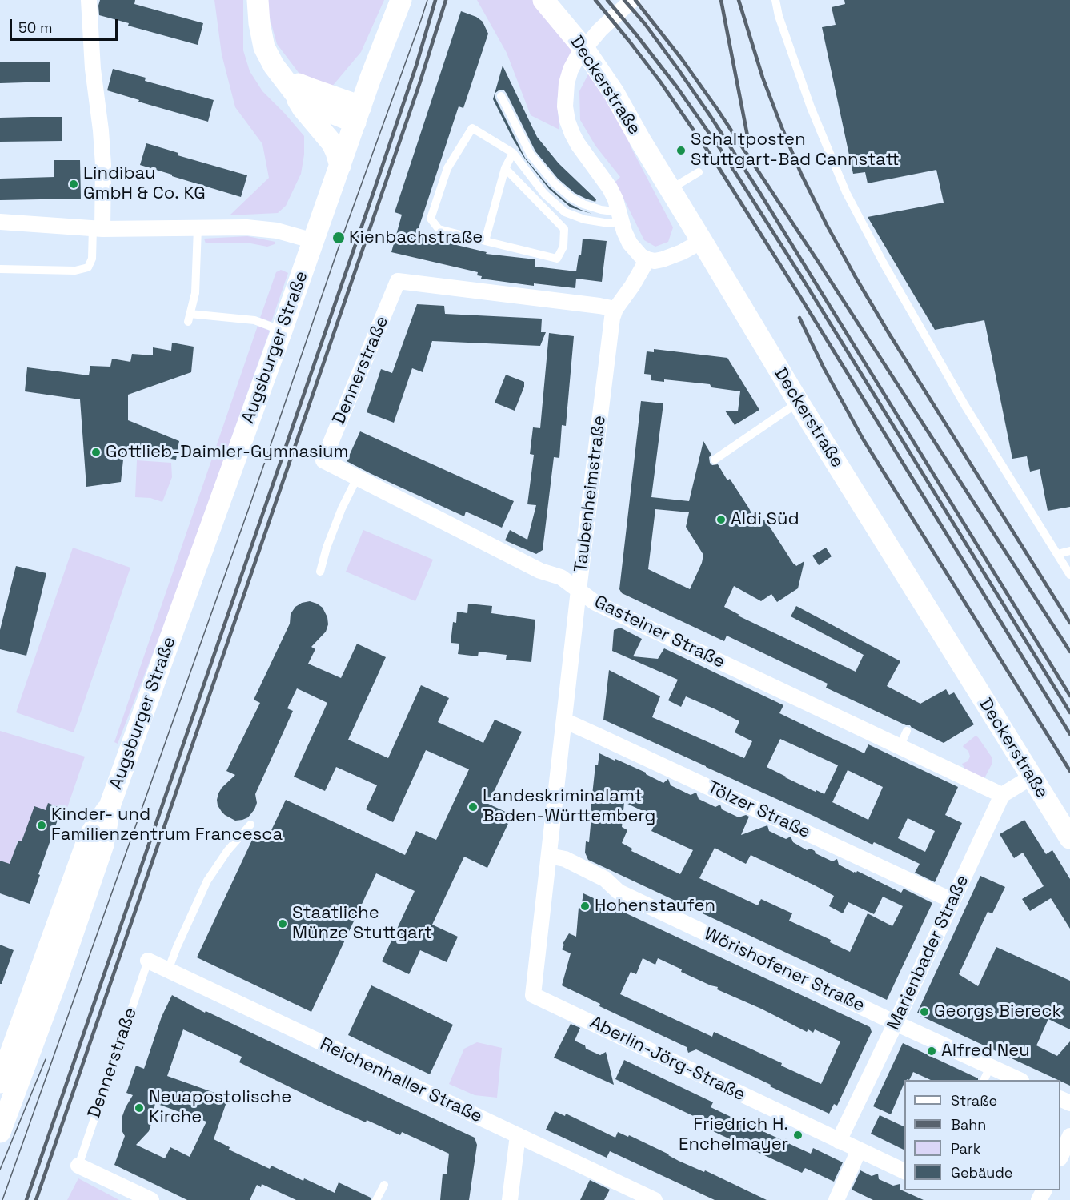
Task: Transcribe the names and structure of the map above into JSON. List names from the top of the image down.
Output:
{
  "streets": {
    "main road": ["Deckerstraße", "Augsburger Straße"],
    "street": [
      "Dennerstraße",
      "Taubenheimstraße",
      "Gasteiner Straße",
      "Tölzer Straße",
      "Marienbader Straße",
      "Wörishofener Straße",
      "Aberlin-Jörg-Straße",
      "Reichenhaller Straße"
    ]
  },
  "crossings": [
    ["Dennerstraße", "Taubenheimstraße"],
    ["Dennerstraße", "Gasteiner Straße"],
    ["Dennerstraße", "Reichenhaller Straße"],
    ["Taubenheimstraße", "Gasteiner Straße"],
    ["Taubenheimstraße", "Tölzer Straße"],
    ["Taubenheimstraße", "Wörishofener Straße"],
    ["Taubenheimstraße", "Aberlin-Jörg-Straße"],
    ["Gasteiner Straße", "Marienbader Straße"],
    ["Tölzer Straße", "Marienbader Straße"],
    ["Marienbader Straße", "Wörishofener Straße"],
    ["Marienbader Straße", "Aberlin-Jörg-Straße"]
  ],
  "places": [
    "Schaltposten Stuttgart-Bad Cannstatt",
    "Lindibau GmbH & Co. KG",
    "Kienbachstraße",
    "Gottlieb-Daimler-Gymnasium",
    "Aldi Süd",
    "Landeskriminalamt Baden-Württemberg",
    "Kinder- und Familienzentrum Francesca",
    "Hohenstaufen",
    "Staatliche Münze Stuttgart",
    "Georgs Biereck",
    "Alfred Neu",
    "Neuapostolische Kirche",
    "Friedrich H. Enchelmayer"
  ],
  "legend": [
    "Straße",
    "Bahn",
    "Park",
    "Gebäude"
  ],
  "scale_bar": "50 m"
}
